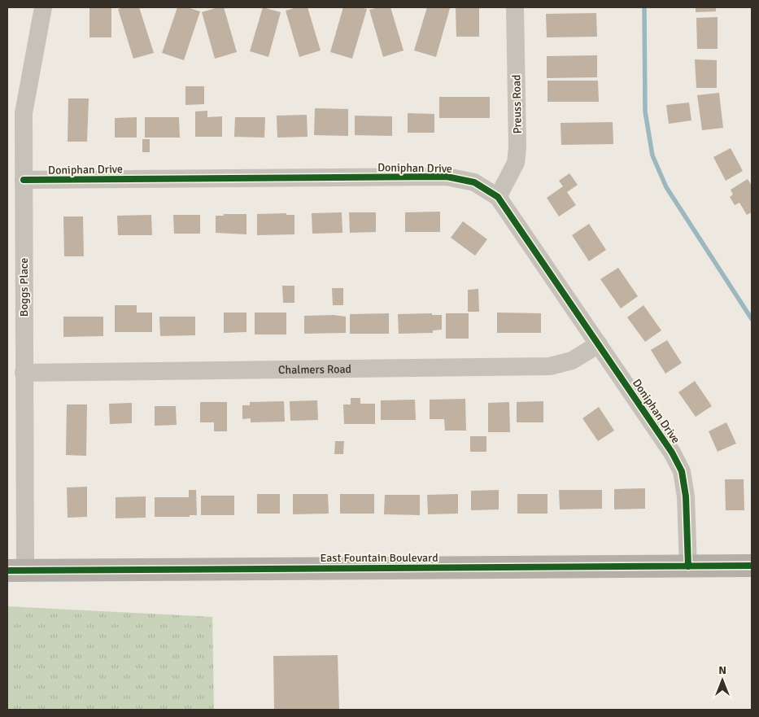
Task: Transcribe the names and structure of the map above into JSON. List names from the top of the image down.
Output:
{
  "streets": {
    "main road": ["East Fountain Boulevard"],
    "street": [
      "Preuss Road",
      "Doniphan Drive",
      "Boggs Place",
      "Chalmers Road"
    ]
  },
  "crossings": [
    ["Preuss Road", "Doniphan Drive"],
    ["Doniphan Drive", "Boggs Place"],
    ["Doniphan Drive", "Chalmers Road"],
    ["Doniphan Drive", "East Fountain Boulevard"],
    ["Boggs Place", "Chalmers Road"],
    ["Boggs Place", "East Fountain Boulevard"]
  ],
  "north": "top"
}
